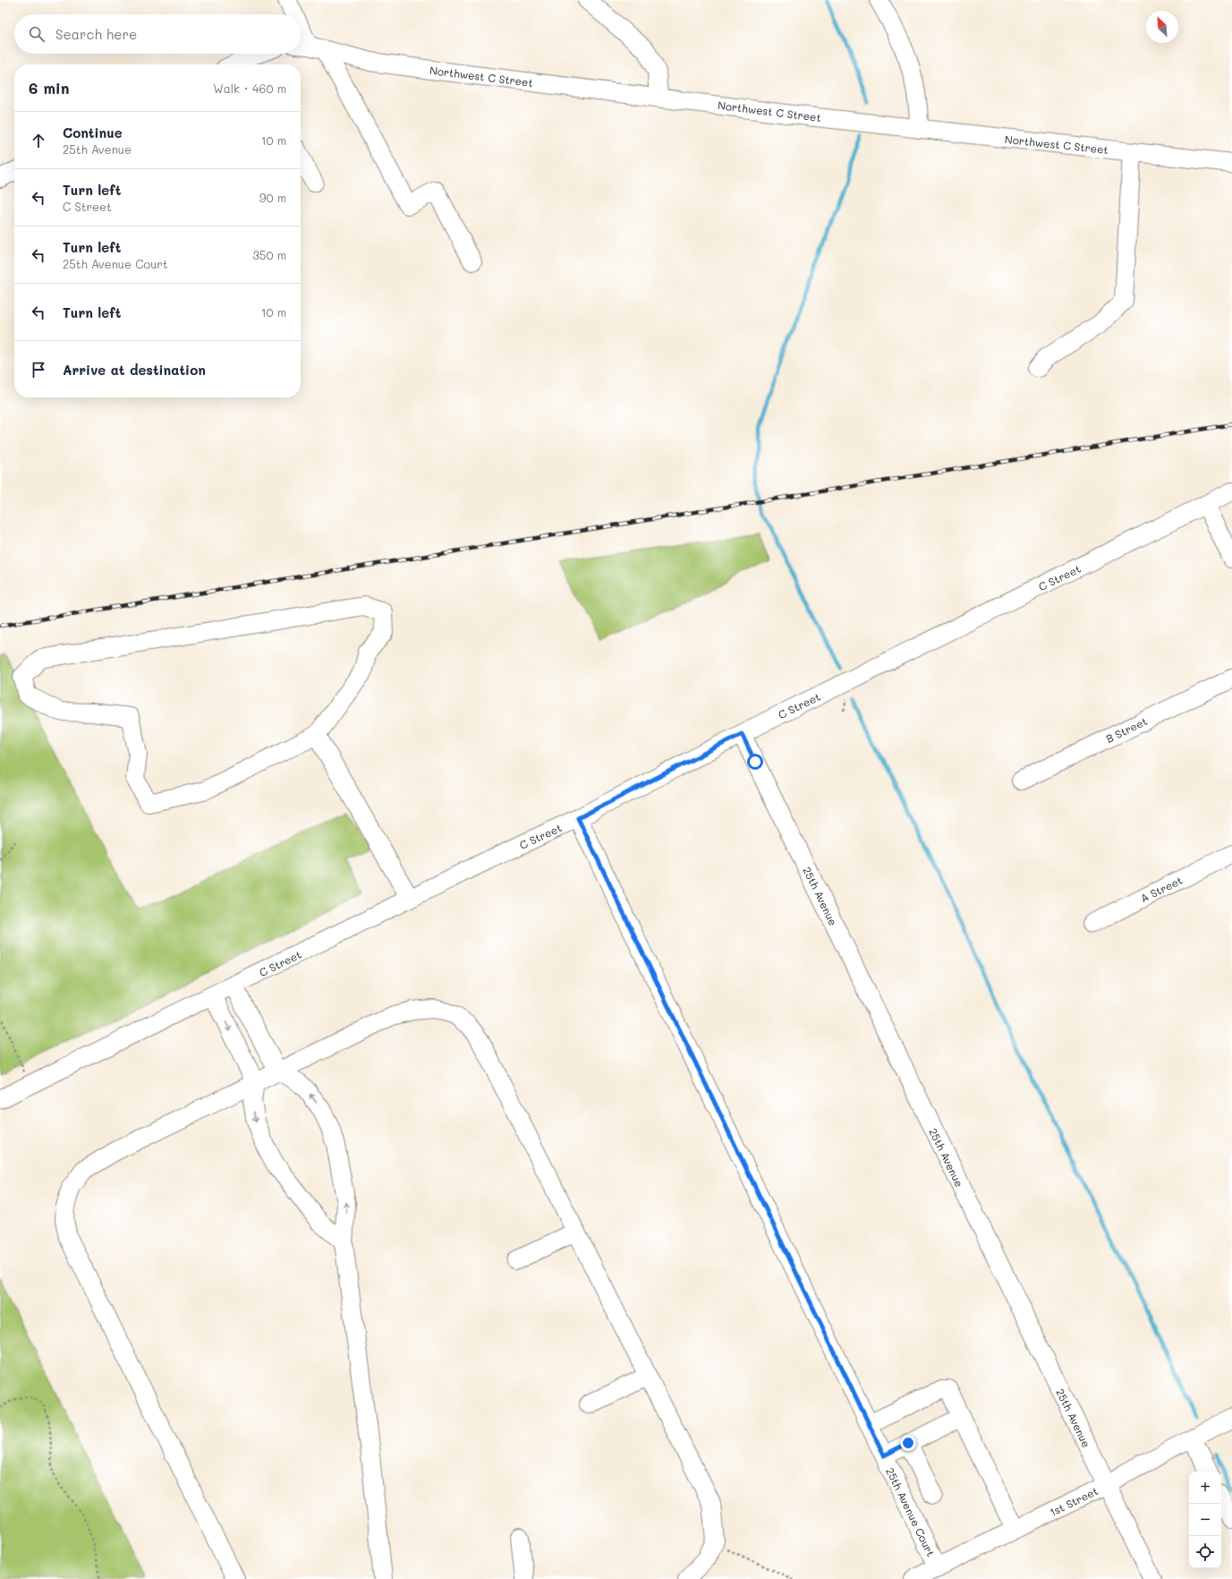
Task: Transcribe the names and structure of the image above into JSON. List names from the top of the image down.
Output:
{
  "streets": {
    "street": [
      "Northwest C Street",
      "C Street",
      "B Street",
      "A Street",
      "25th Avenue",
      "1st Street",
      "25th Avenue Court"
    ]
  },
  "crossings": [
    ["C Street", "25th Avenue"],
    ["C Street", "25th Avenue Court"],
    ["25th Avenue", "1st Street"],
    ["1st Street", "25th Avenue Court"]
  ],
  "north": "top left",
  "page": {
    "search": "Search here",
    "heading": ["6 min", "Walk · 460 m"],
    "list": [
      ["Continue", "25th Avenue", "10 m"],
      ["Turn left", "C Street", "90 m"],
      ["Turn left", "25th Avenue Court", "350 m"],
      ["Turn left", "10 m"],
      "Arrive at destination"
    ],
    "map_buttons": ["+", "−"]
  }
}
